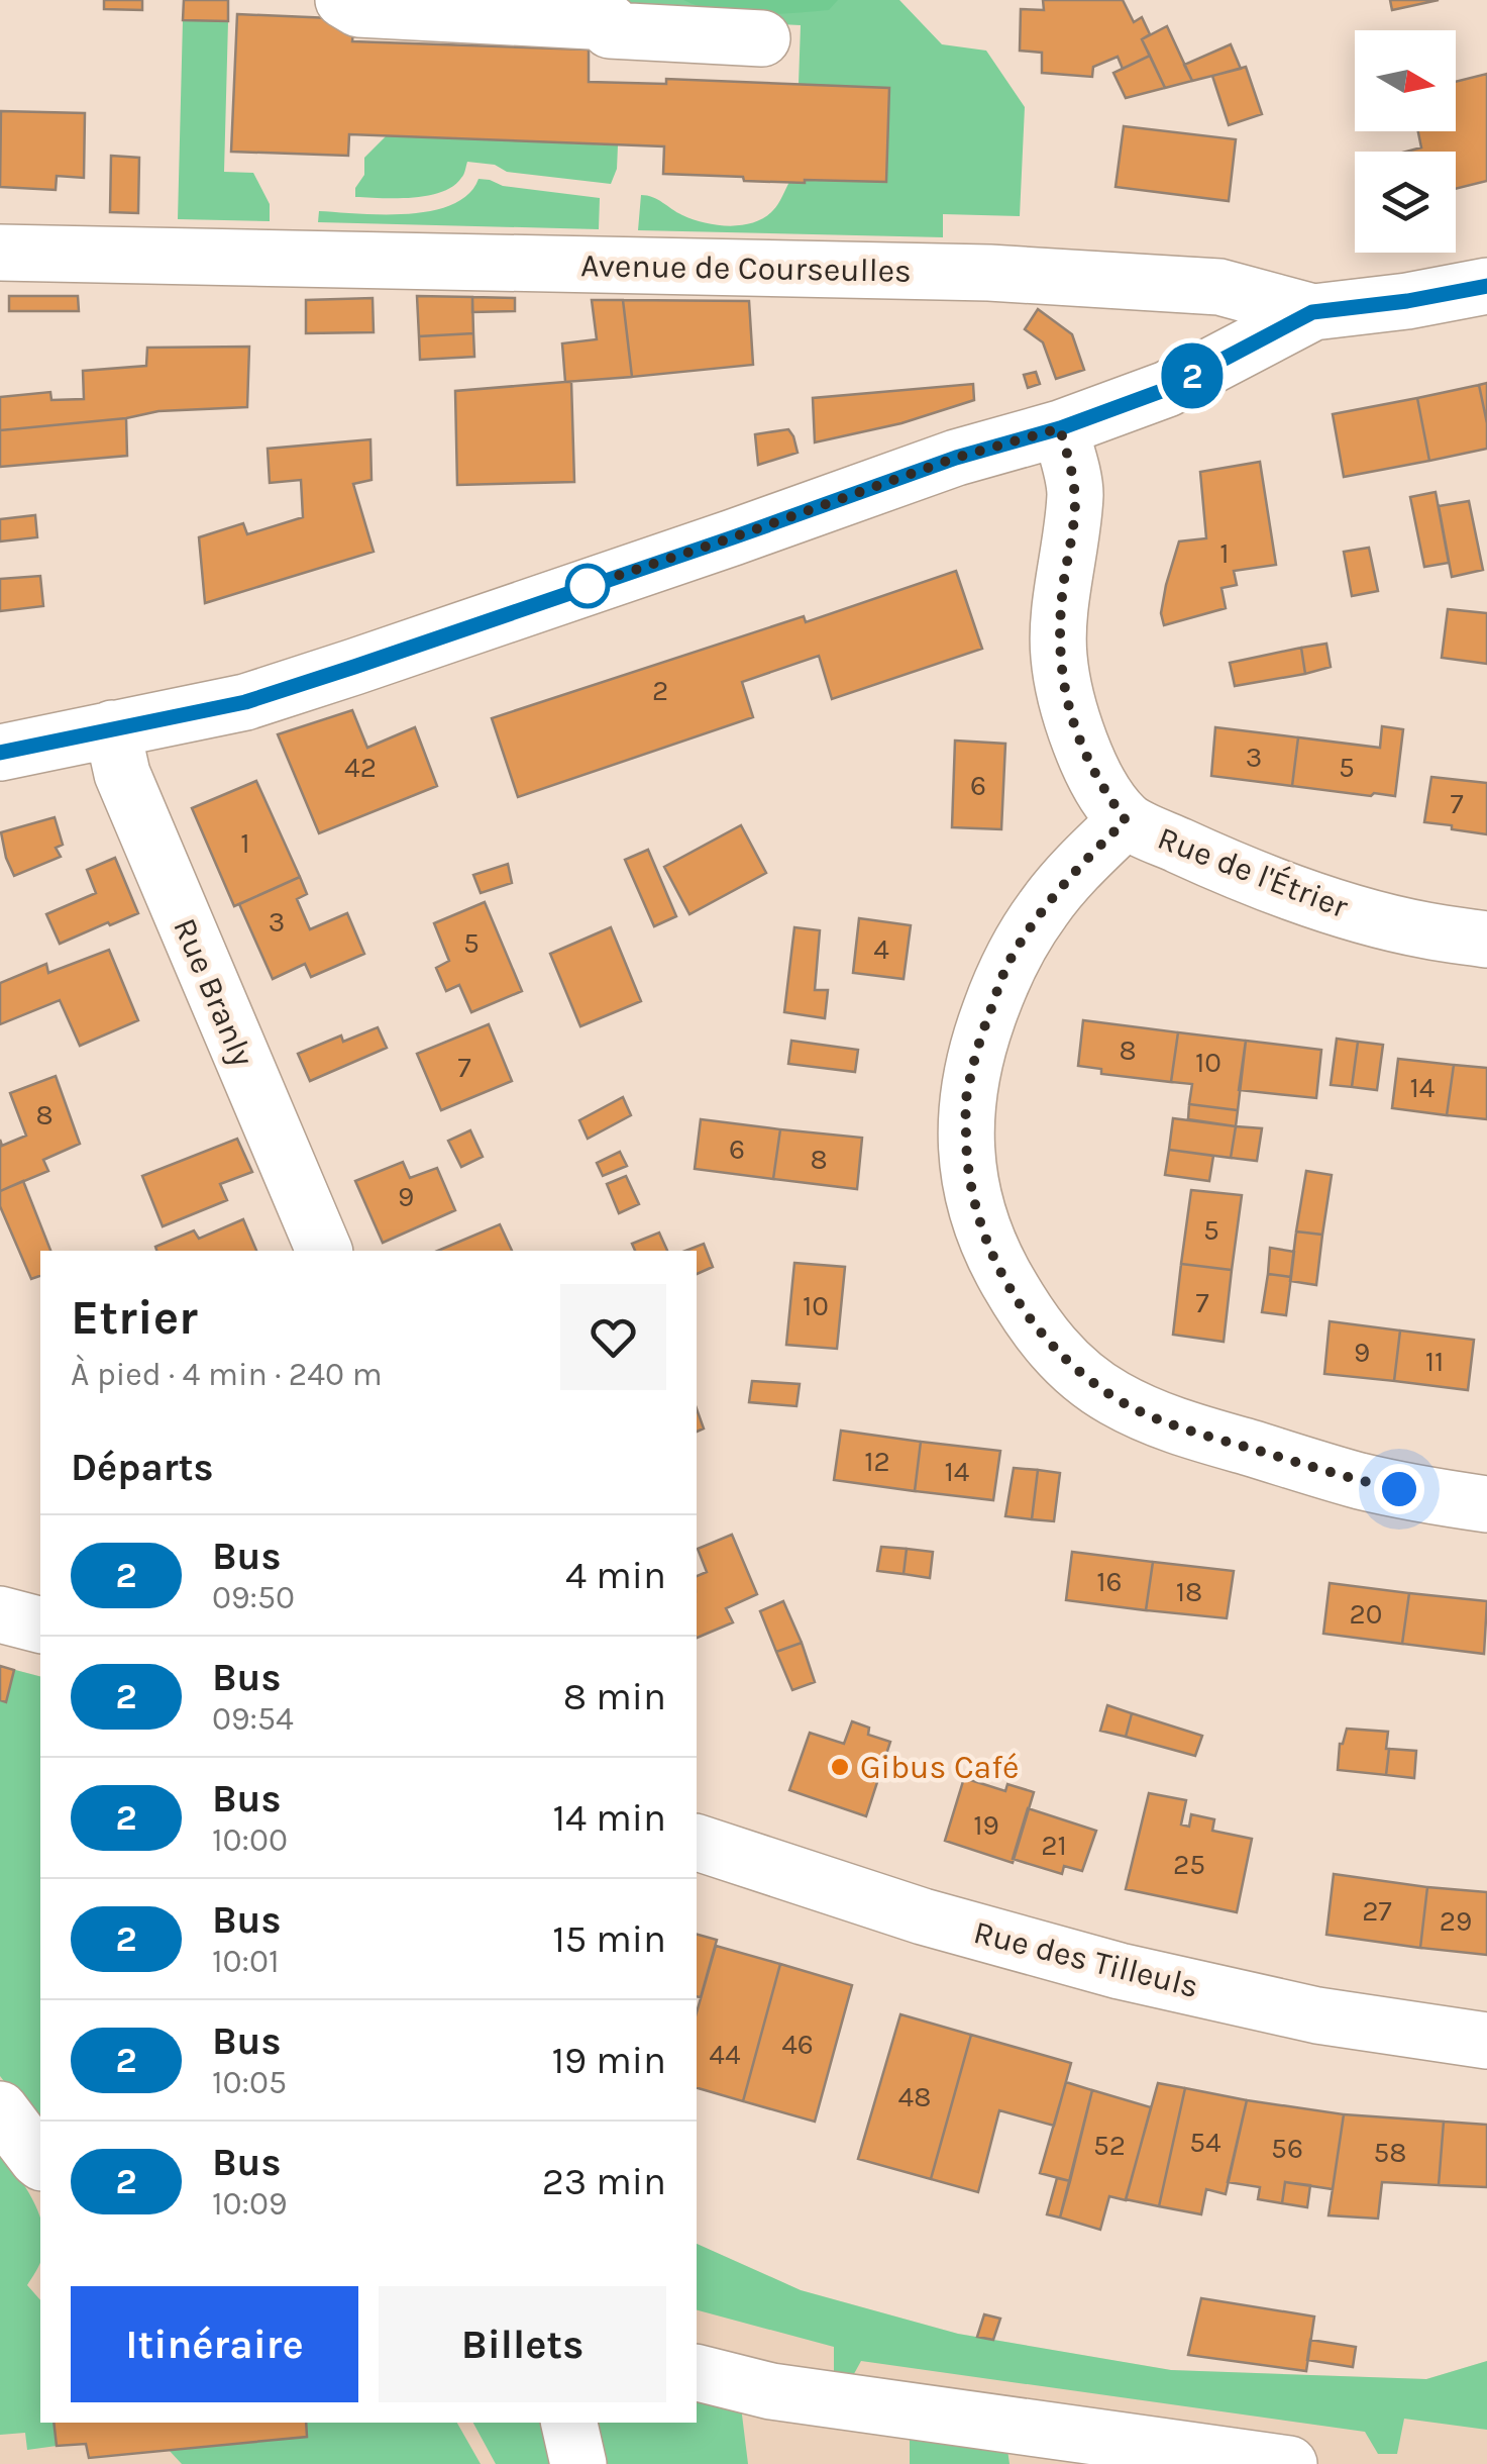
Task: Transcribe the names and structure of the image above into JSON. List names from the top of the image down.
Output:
{
  "streets": {
    "street": [
      "Avenue de Courseulles",
      "Rue de l'Étrier",
      "Rue Branly",
      "Rue des Tilleuls"
    ]
  },
  "places": ["Gibus Café"],
  "lines": ["bus line 2"],
  "house_numbers": [
    "1",
    "2",
    "3",
    "42",
    "5",
    "6",
    "7",
    "1",
    "3",
    "5",
    "4",
    "8",
    "10",
    "7",
    "14",
    "8",
    "6",
    "8",
    "9",
    "5",
    "7",
    "10",
    "9",
    "11",
    "12",
    "14",
    "16",
    "18",
    "20",
    "19",
    "21",
    "25",
    "27",
    "29",
    "46",
    "44",
    "48",
    "54",
    "52",
    "56",
    "58"
  ],
  "north": "right",
  "page": {
    "on_map": "2",
    "heading": [
      ["Etrier", "À pied · 4 min · 240 m"],
      "Départs"
    ],
    "list": [
      {
        "mark": "2",
        "name": "Bus",
        "note": "09:50",
        "value": "4 min"
      },
      {
        "mark": "2",
        "name": "Bus",
        "note": "09:54",
        "value": "8 min"
      },
      {
        "mark": "2",
        "name": "Bus",
        "note": "10:00",
        "value": "14 min"
      },
      {
        "mark": "2",
        "name": "Bus",
        "note": "10:01",
        "value": "15 min"
      },
      {
        "mark": "2",
        "name": "Bus",
        "note": "10:05",
        "value": "19 min"
      },
      {
        "mark": "2",
        "name": "Bus",
        "note": "10:09",
        "value": "23 min"
      }
    ],
    "buttons": ["Itinéraire", "Billets"]
  }
}
